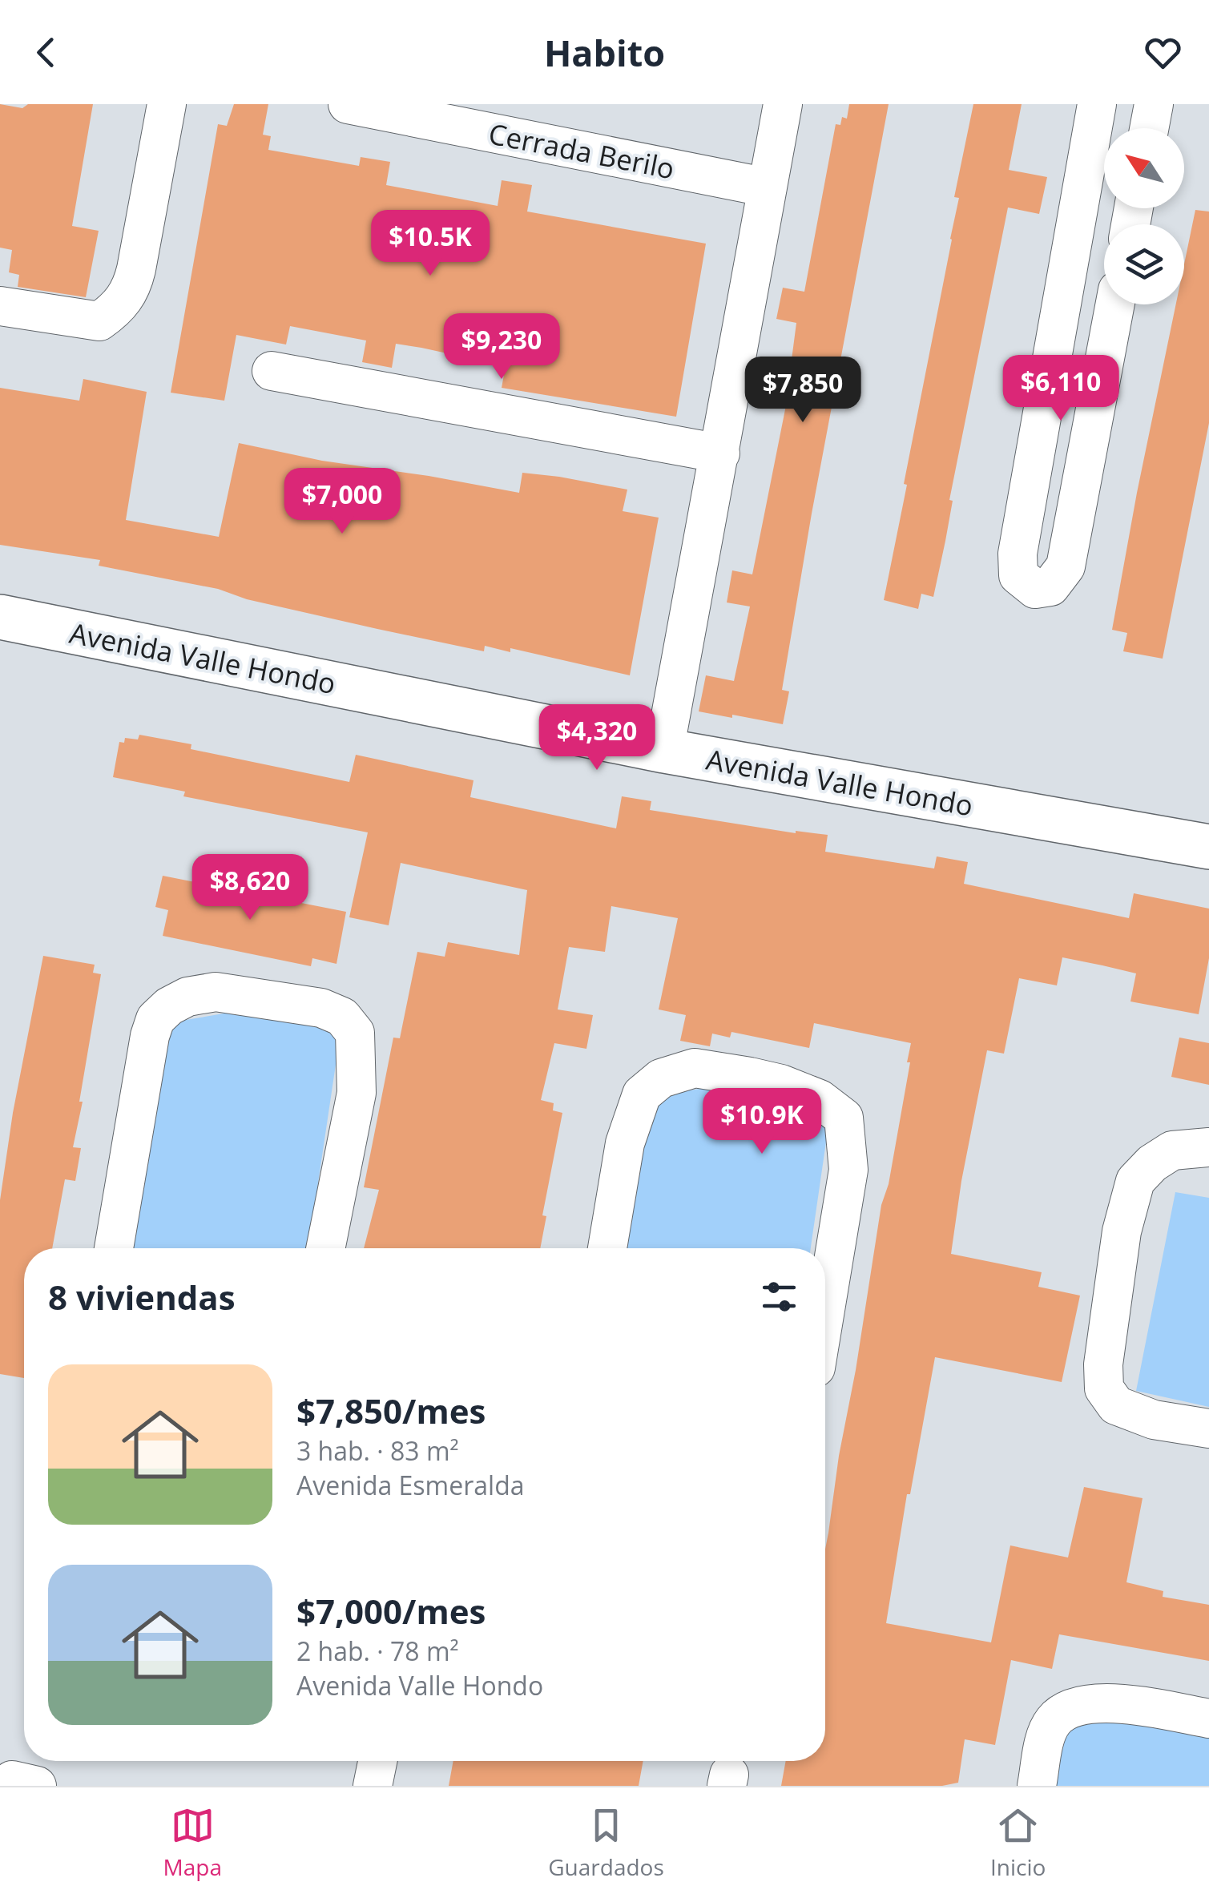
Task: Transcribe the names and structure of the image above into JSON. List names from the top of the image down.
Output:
{
  "streets": {
    "street": ["Cerrada Berilo", "Avenida Valle Hondo"]
  },
  "north": "top left",
  "page": {
    "header": "Habito",
    "price": [
      "$10.5K",
      "$9,230",
      "$6,110",
      "$7,850",
      "$7,000",
      "$4,320",
      "$8,620",
      "$10.9K"
    ],
    "heading": "8 viviendas",
    "list": [
      {
        "name": "$7,850/mes",
        "note": "3 hab. · 83 m² · Avenida Esmeralda"
      },
      {
        "name": "$7,000/mes",
        "note": "2 hab. · 78 m² · Avenida Valle Hondo"
      }
    ],
    "tabs": ["Mapa", "Guardados", "Inicio"]
  }
}
